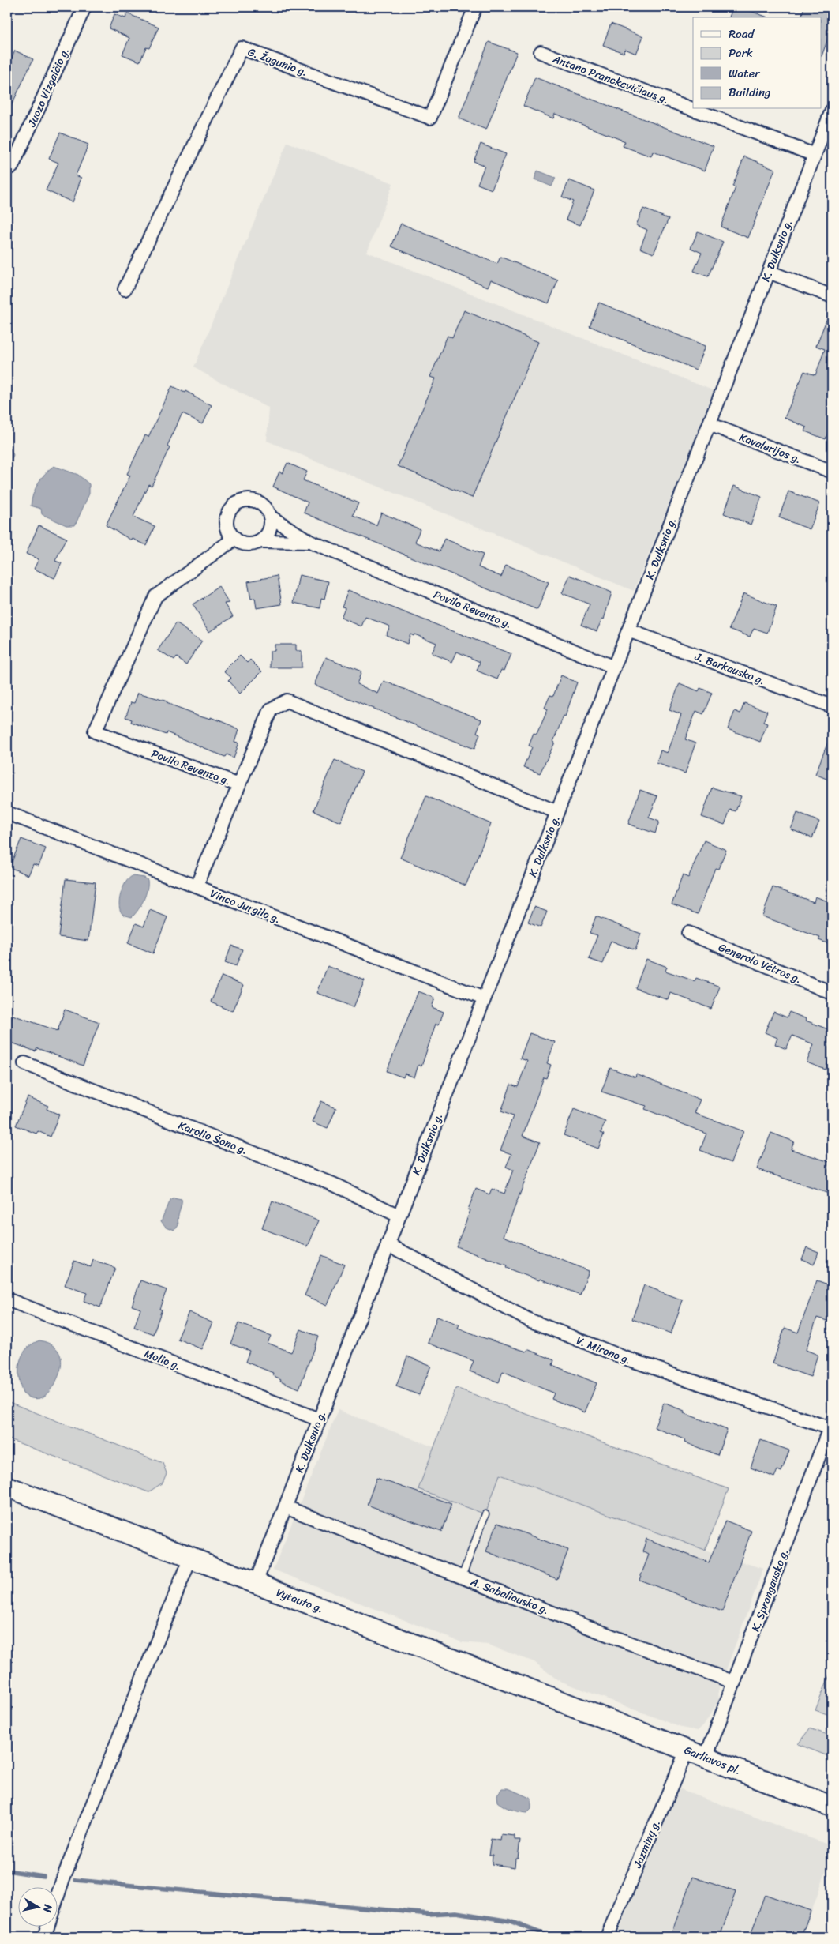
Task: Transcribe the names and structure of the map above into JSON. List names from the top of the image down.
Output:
{
  "streets": {
    "main road": ["Vytauto g.", "Garliavos pl."],
    "street": [
      "G. Žagunio g.",
      "Antano Pranckevičiaus g.",
      "Juozo Vizgaičio g.",
      "K. Dulksnio g.",
      "Kavalerijos g.",
      "Povilo Revento g.",
      "J. Barkausko g.",
      "Vinco Jurgilo g.",
      "Generolo Vėtros g.",
      "Karolio Šono g.",
      "V. Mirono g.",
      "Molio g.",
      "K. Sprangausko g.",
      "A. Sabaliausko g.",
      "Jazminų g."
    ]
  },
  "crossings": [
    ["Antano Pranckevičiaus g.", "K. Dulksnio g."],
    ["K. Dulksnio g.", "Kavalerijos g."],
    ["K. Dulksnio g.", "Povilo Revento g."],
    ["K. Dulksnio g.", "J. Barkausko g."],
    ["K. Dulksnio g.", "Vinco Jurgilo g."],
    ["K. Dulksnio g.", "Karolio Šono g."],
    ["K. Dulksnio g.", "V. Mirono g."],
    ["K. Dulksnio g.", "Molio g."],
    ["K. Dulksnio g.", "A. Sabaliausko g."],
    ["K. Dulksnio g.", "Vytauto g."],
    ["V. Mirono g.", "K. Sprangausko g."],
    ["K. Sprangausko g.", "A. Sabaliausko g."],
    ["K. Sprangausko g.", "Garliavos pl."],
    ["Vytauto g.", "Garliavos pl."],
    ["Garliavos pl.", "Jazminų g."]
  ],
  "legend": [
    "Road",
    "Park",
    "Water",
    "Building"
  ],
  "north": "right"
}
